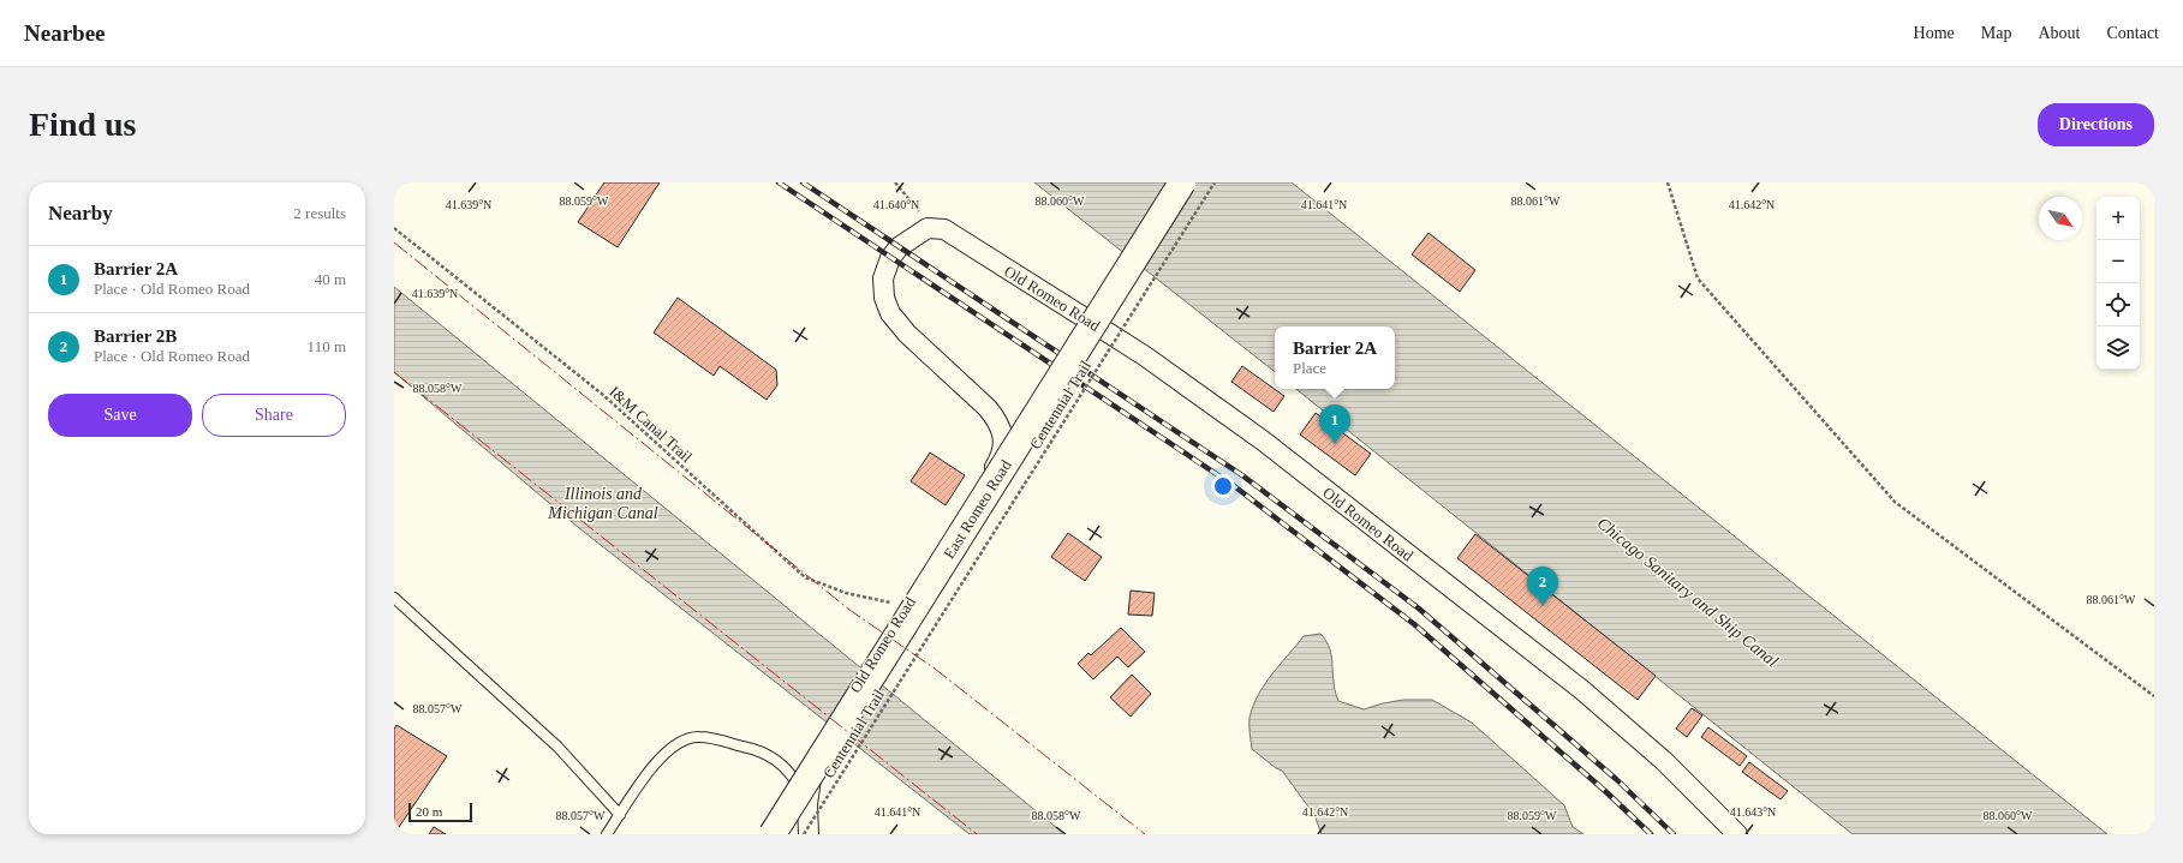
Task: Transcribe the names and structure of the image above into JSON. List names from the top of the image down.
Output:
{
  "streets": {
    "main road": ["East Romeo Road"],
    "street": ["Old Romeo Road"],
    "path": ["Centennial Trail", "I&M Canal Trail"]
  },
  "crossings": [
    ["Old Romeo Road", "I&M Canal Trail"]
  ],
  "water": ["Illinois and Michigan Canal", "Chicago Sanitary and Ship Canal"],
  "scale_bar": "20 m",
  "north": "bottom right",
  "page": {
    "header": "Nearbee",
    "nav": [
      "Home",
      "Map",
      "About",
      "Contact"
    ],
    "buttons": [
      "Directions",
      ["Save", "Share"]
    ],
    "title": "Find us",
    "heading": ["Nearby", "2 results"],
    "map_buttons": ["+", "−"],
    "list": [
      {
        "mark": "1",
        "name": "Barrier 2A",
        "note": "Place · Old Romeo Road",
        "value": "40 m"
      },
      {
        "mark": "2",
        "name": "Barrier 2B",
        "note": "Place · Old Romeo Road",
        "value": "110 m"
      }
    ],
    "popup": ["Barrier 2A", "Place"],
    "pins": ["1", "2"],
    "scale": "20 m"
  },
  "coordinates": [
    "88.059°W",
    "88.060°W",
    "88.061°W",
    "41.639°N",
    "41.640°N",
    "41.641°N",
    "41.642°N",
    "88.058°W",
    "88.057°W",
    "41.643°N"
  ]
}
